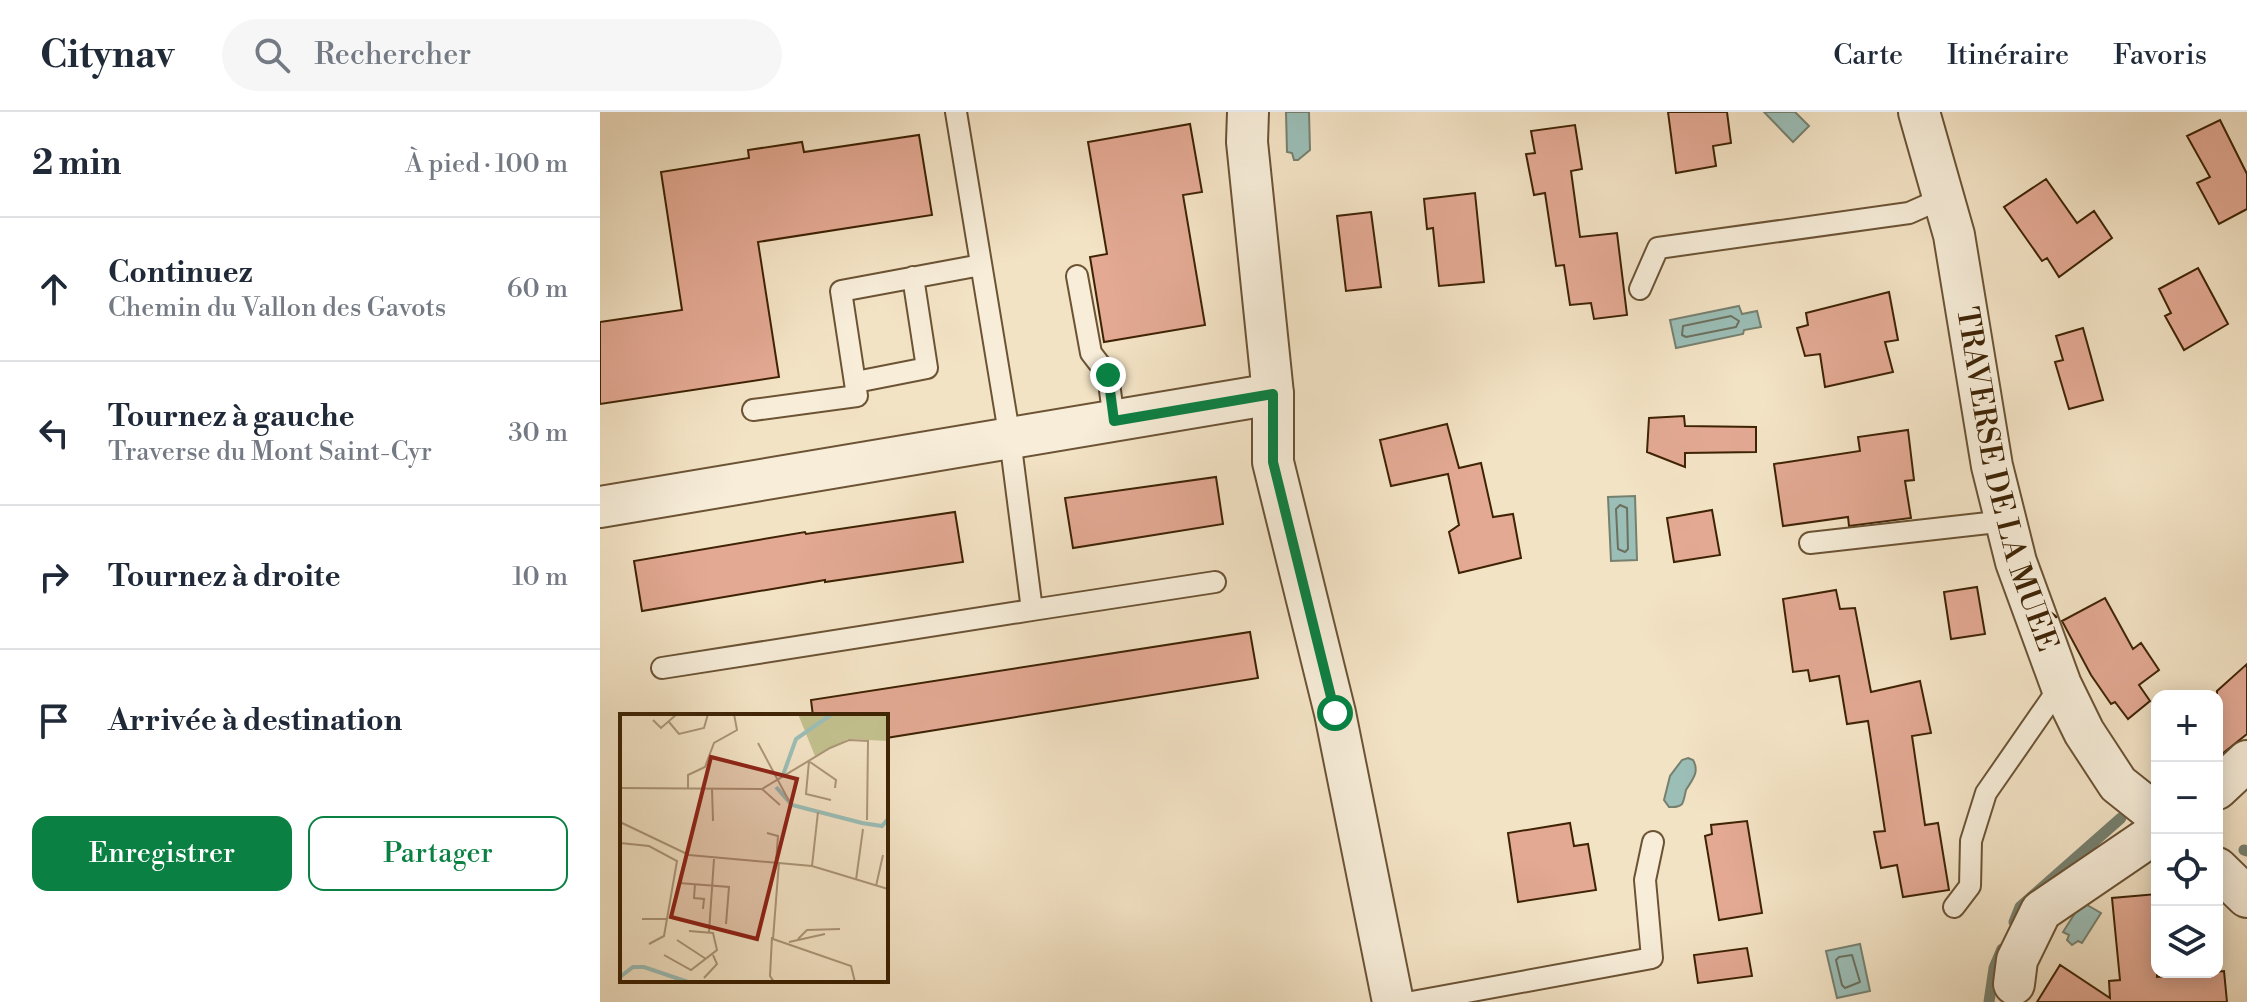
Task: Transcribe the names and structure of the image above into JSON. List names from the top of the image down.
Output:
{
  "streets": {
    "street": ["TRAVERSE DE LA MUÉE"]
  },
  "page": {
    "header": "Citynav",
    "search": "Rechercher",
    "nav": ["Carte", "Itinéraire", "Favoris"],
    "heading": ["2 min", "À pied · 100 m"],
    "list": [
      ["Continuez", "Chemin du Vallon des Gavots", "60 m"],
      ["Tournez à gauche", "Traverse du Mont Saint-Cyr", "30 m"],
      ["Tournez à droite", "10 m"],
      "Arrivée à destination"
    ],
    "map_buttons": ["+", "−"],
    "buttons": ["Enregistrer", "Partager"]
  }
}
